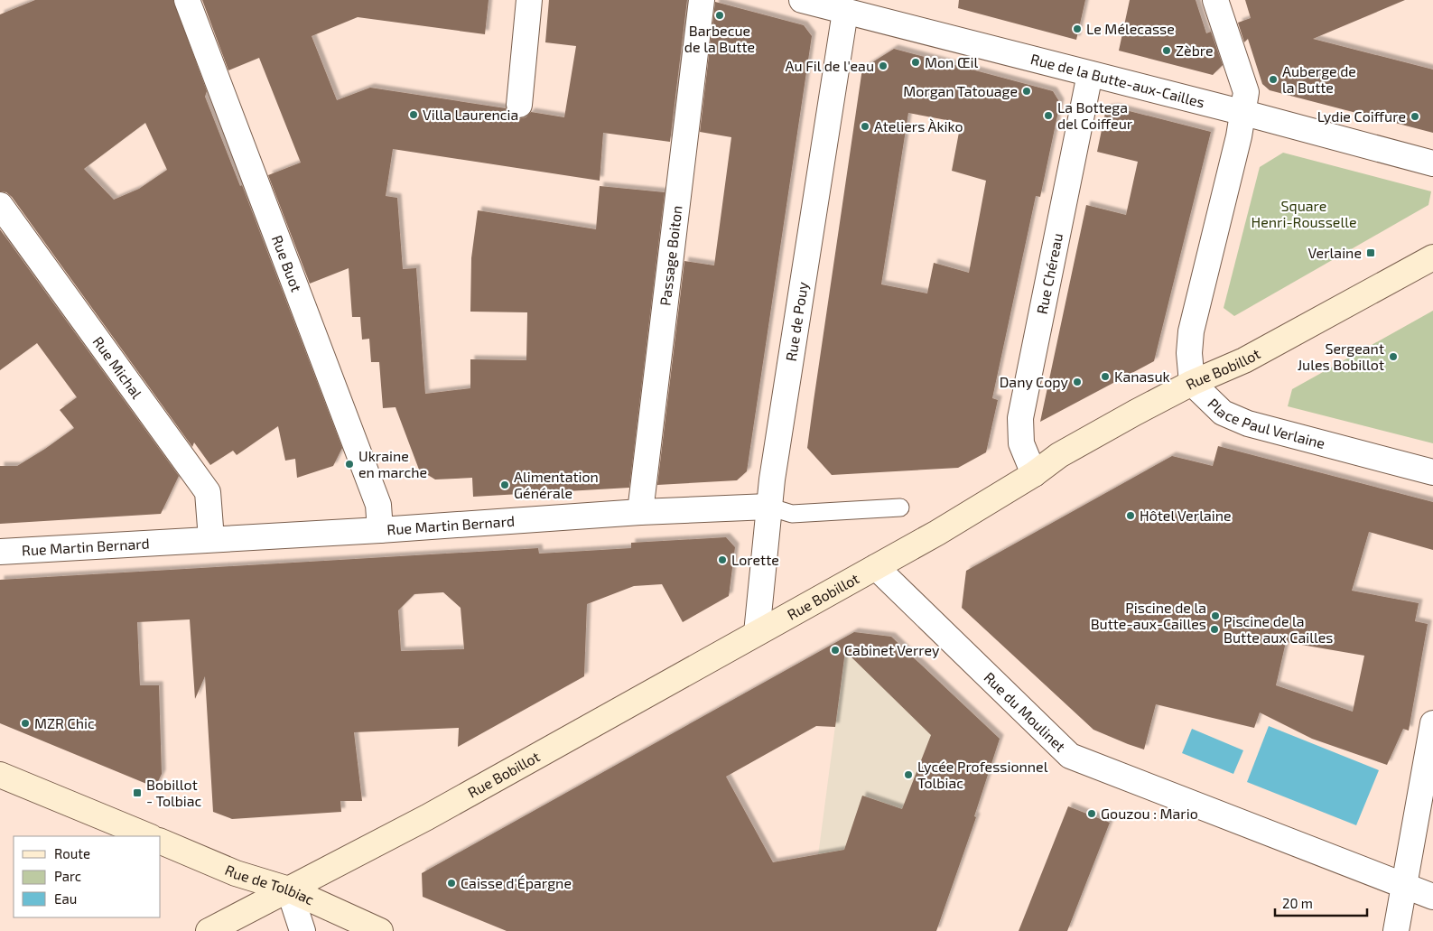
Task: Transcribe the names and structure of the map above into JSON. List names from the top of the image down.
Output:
{
  "streets": {
    "street": [
      "Rue de la Butte-aux-Cailles",
      "Passage Boiton",
      "Rue Buot",
      "Rue Chéreau",
      "Rue de Pouy",
      "Rue Michal",
      "Rue Bobillot",
      "Place Paul Verlaine",
      "Rue Martin Bernard",
      "Rue du Moulinet",
      "Rue de Tolbiac"
    ]
  },
  "crossings": [
    ["Rue de la Butte-aux-Cailles", "Rue Chéreau"],
    ["Rue de la Butte-aux-Cailles", "Rue de Pouy"],
    ["Passage Boiton", "Rue Martin Bernard"],
    ["Rue Buot", "Rue Martin Bernard"],
    ["Rue Chéreau", "Rue Bobillot"],
    ["Rue de Pouy", "Rue Bobillot"],
    ["Rue de Pouy", "Rue Martin Bernard"],
    ["Rue Michal", "Rue Martin Bernard"],
    ["Rue Bobillot", "Place Paul Verlaine"],
    ["Rue Bobillot", "Rue du Moulinet"],
    ["Rue Bobillot", "Rue de Tolbiac"]
  ],
  "parks": ["Square Henri-Rousselle"],
  "places": {
    "other": [
      "Barbecue de la Butte",
      "Le Mélecasse",
      "Zèbre",
      "Mon Œil",
      "Au Fil de l'eau",
      "Auberge de la Butte",
      "Morgan Tatouage",
      "Villa Laurencia",
      "La Bottega del Coiffeur",
      "Lydie Coiffure",
      "Ateliers Àkiko",
      "Sergeant Jules Bobillot",
      "Kanasuk",
      "Dany Copy",
      "Ukraine en marche",
      "Alimentation Générale",
      "Hôtel Verlaine",
      "Lorette",
      "Piscine de la Butte-aux-Cailles",
      "Piscine de la Butte aux Cailles",
      "Cabinet Verrey",
      "MZR Chic",
      "Lycée Professionnel Tolbiac",
      "Gouzou : Mario",
      "Caisse d'Épargne"
    ],
    "transit": ["Verlaine", "Bobillot - Tolbiac"]
  },
  "legend": ["Route", "Parc", "Eau"],
  "scale_bar": "20 m"
}
